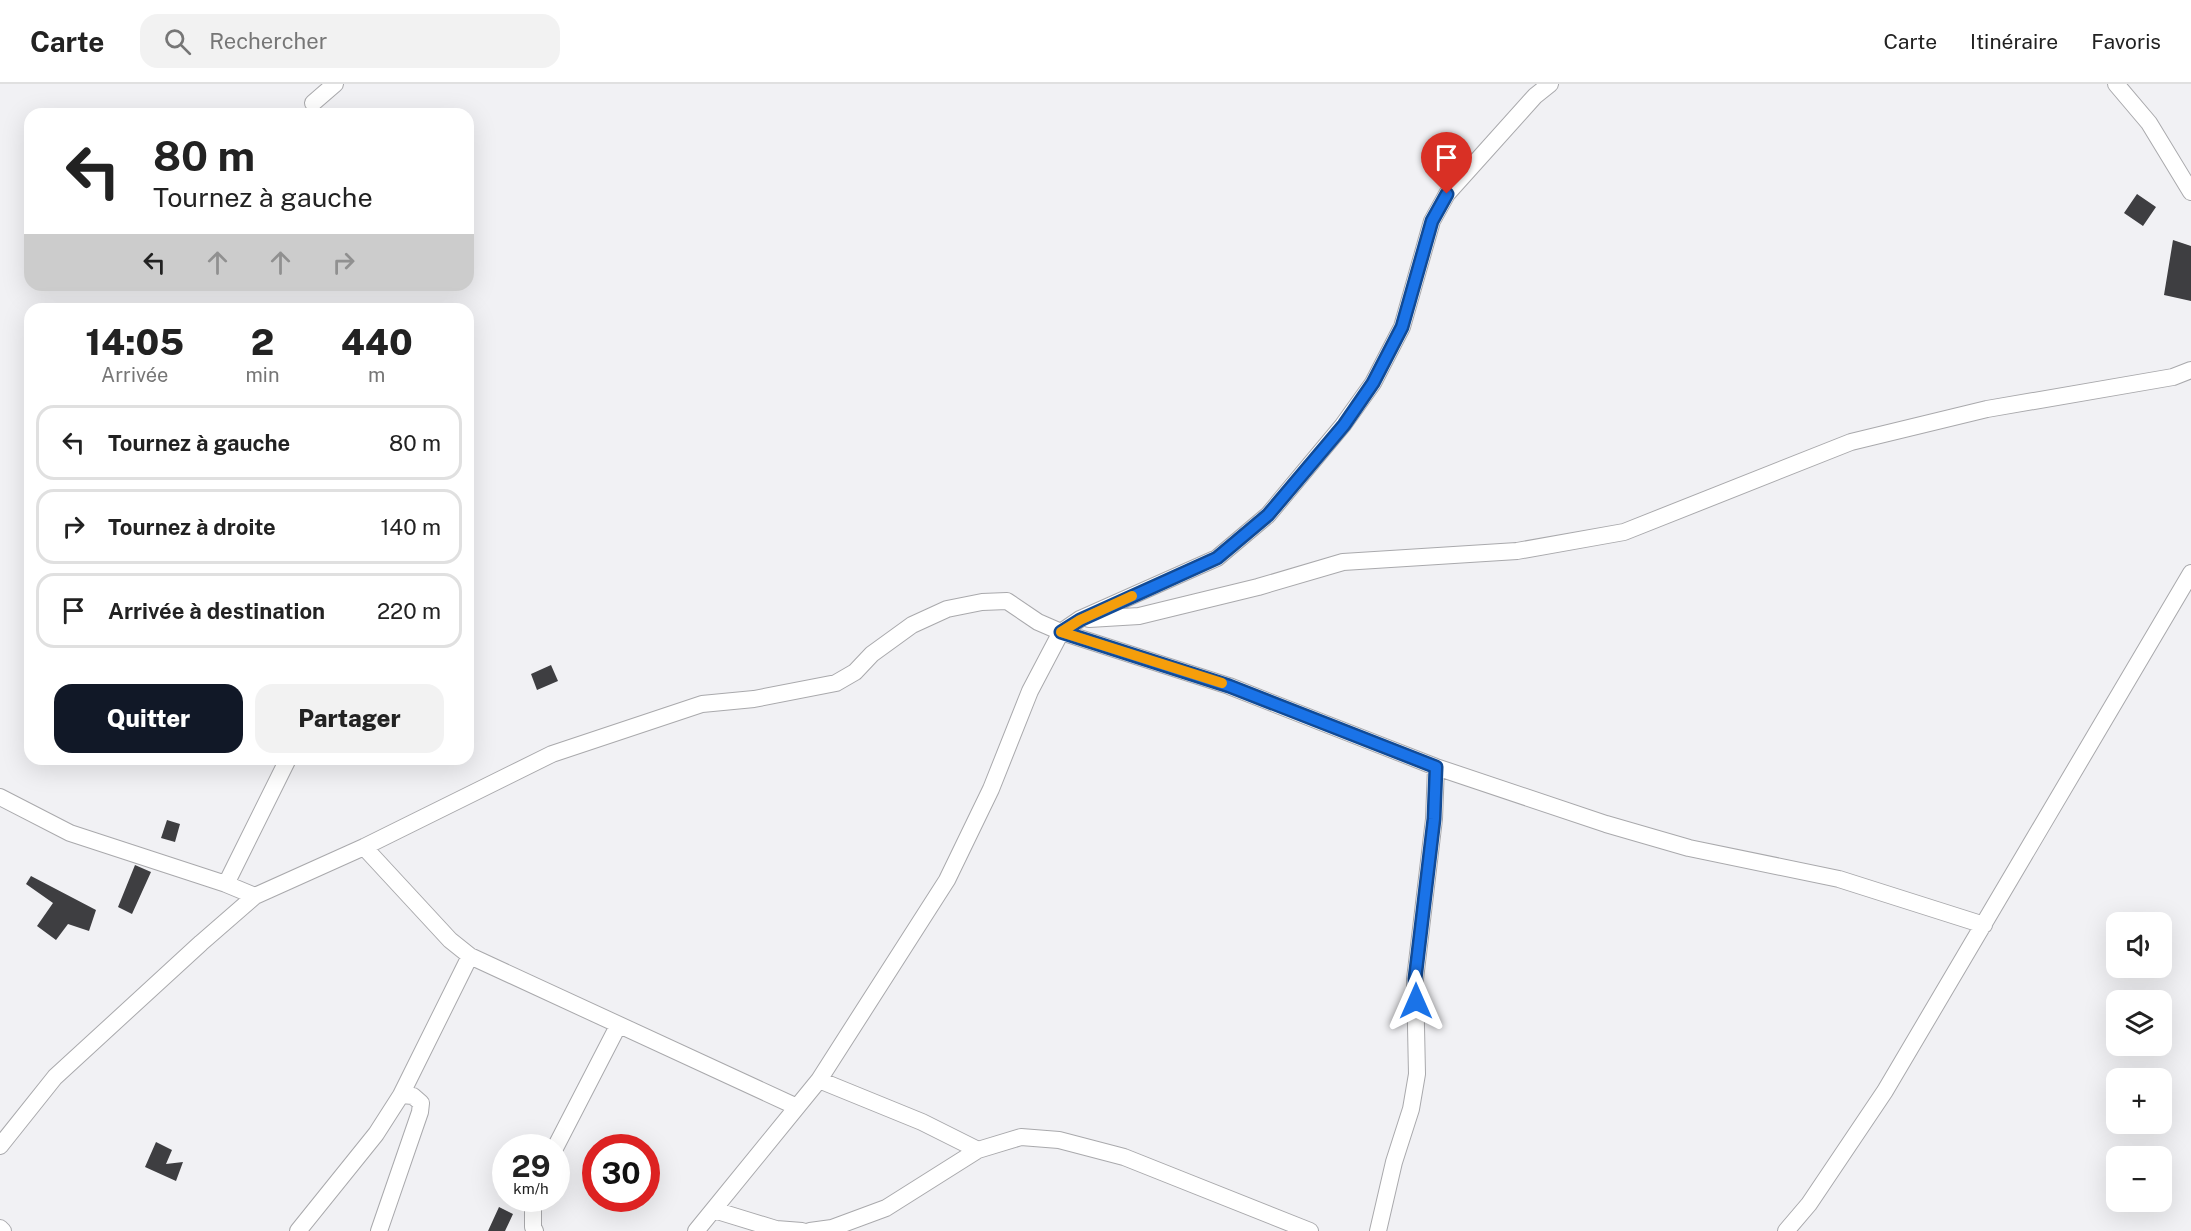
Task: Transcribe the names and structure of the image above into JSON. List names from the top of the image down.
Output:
{
  "page": {
    "header": "Carte",
    "search": "Rechercher",
    "nav": ["Carte", "Itinéraire", "Favoris"],
    "turn": ["80 m", "Tournez à gauche"],
    "eta": [
      "14:05",
      "Arrivée",
      "2",
      "min",
      "440",
      "m"
    ],
    "list": [
      {
        "name": "Tournez à gauche",
        "value": "80 m"
      },
      {
        "name": "Tournez à droite",
        "value": "140 m"
      },
      {
        "name": "Arrivée à destination",
        "value": "220 m"
      }
    ],
    "buttons": ["Quitter", "Partager"],
    "map_buttons": ["+", "−"],
    "speed": "29 km/h",
    "limit": "30"
  }
}
